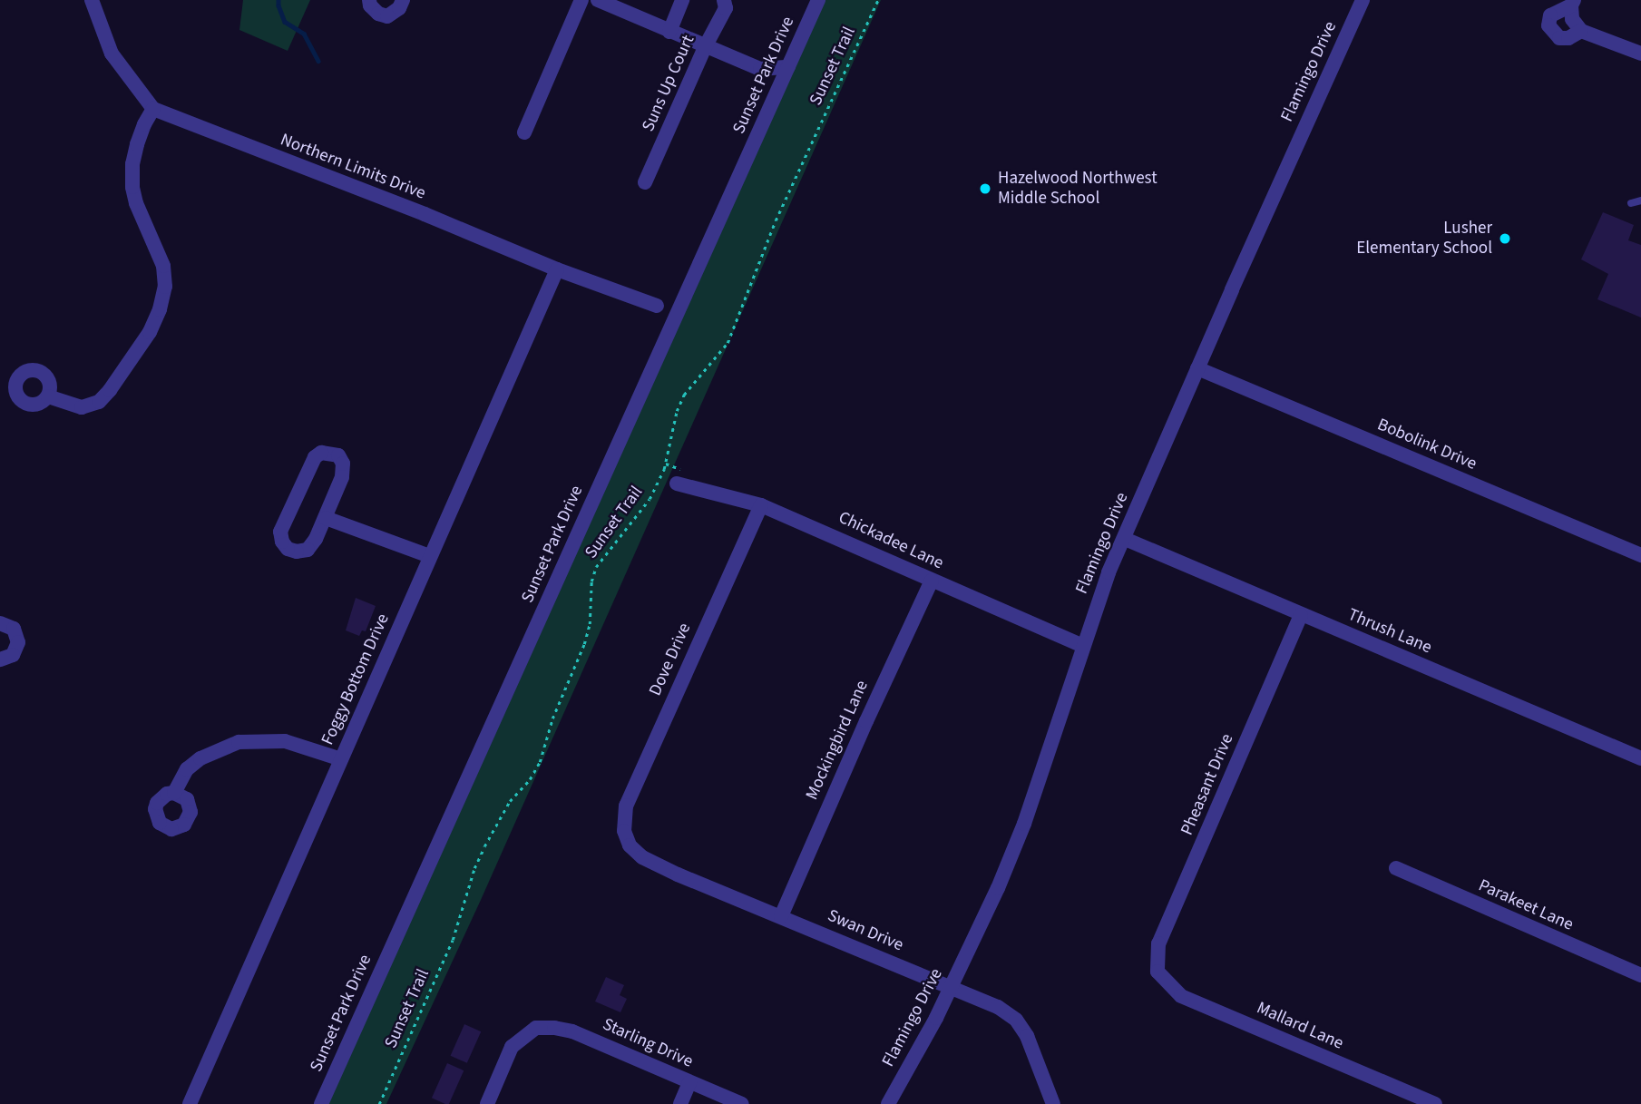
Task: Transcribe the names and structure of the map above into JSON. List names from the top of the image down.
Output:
{
  "streets": {
    "street": [
      "Flamingo Drive",
      "Sunset Park Drive",
      "Suns Up Court",
      "Northern Limits Drive",
      "Bobolink Drive",
      "Chickadee Lane",
      "Thrush Lane",
      "Dove Drive",
      "Foggy Bottom Drive",
      "Mockingbird Lane",
      "Pheasant Drive",
      "Parakeet Lane",
      "Swan Drive",
      "Mallard Lane",
      "Starling Drive"
    ],
    "path": ["Sunset Trail"]
  },
  "crossings": [
    ["Flamingo Drive", "Bobolink Drive"],
    ["Flamingo Drive", "Chickadee Lane"],
    ["Flamingo Drive", "Thrush Lane"],
    ["Flamingo Drive", "Swan Drive"],
    ["Northern Limits Drive", "Foggy Bottom Drive"],
    ["Chickadee Lane", "Dove Drive"],
    ["Chickadee Lane", "Mockingbird Lane"],
    ["Thrush Lane", "Pheasant Drive"],
    ["Dove Drive", "Swan Drive"],
    ["Mockingbird Lane", "Swan Drive"],
    ["Pheasant Drive", "Mallard Lane"]
  ],
  "places": ["Hazelwood Northwest Middle School", "Lusher Elementary School"]
}
